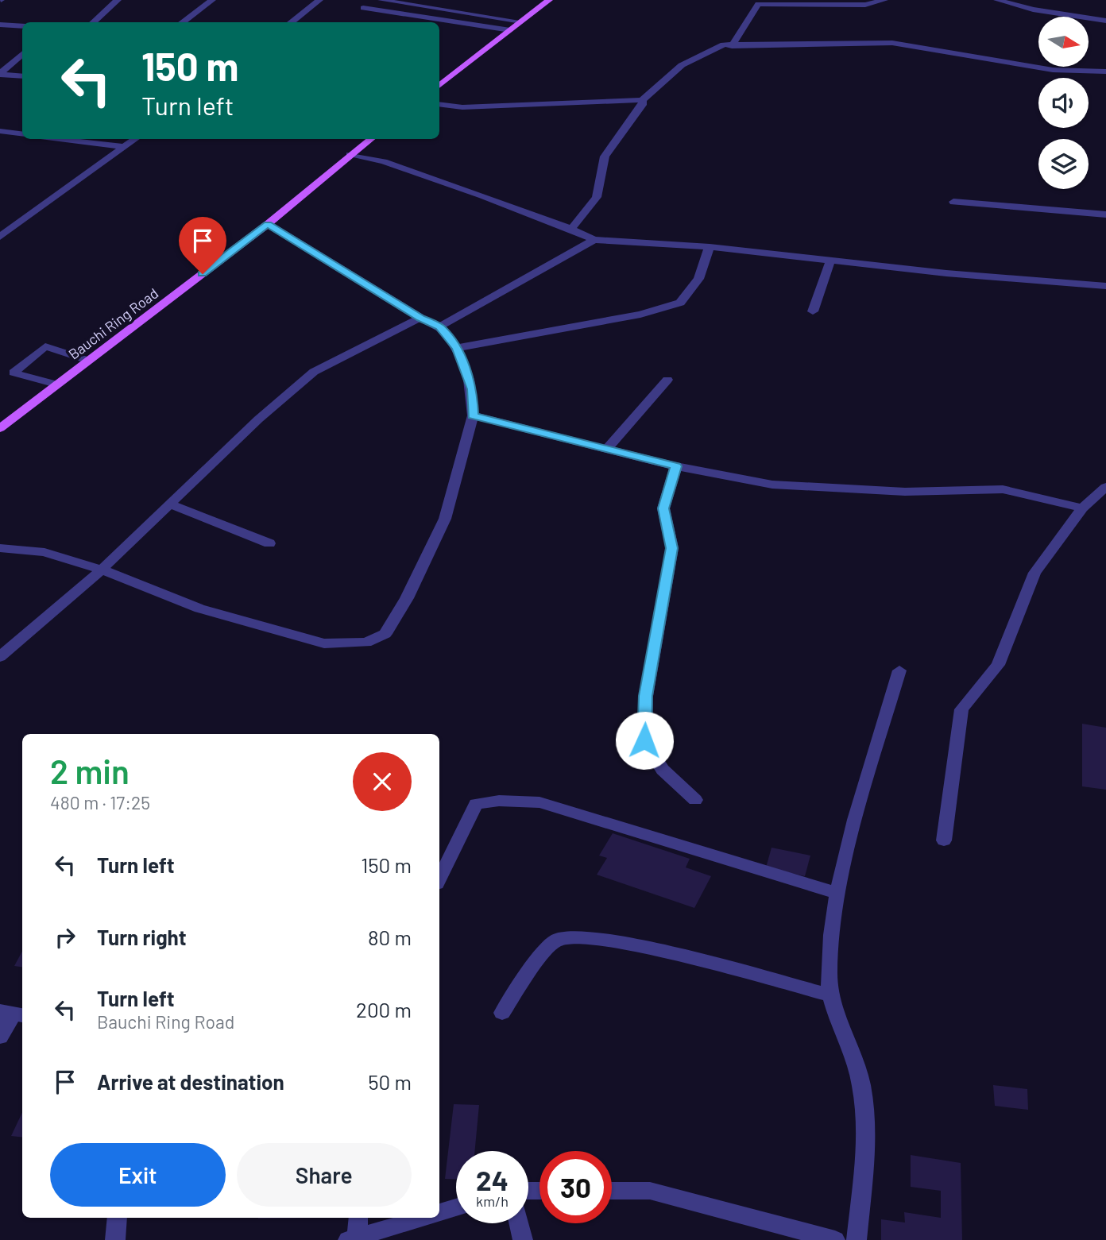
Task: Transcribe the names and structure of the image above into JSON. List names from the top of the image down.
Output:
{
  "streets": {
    "main road": ["Bauchi Ring Road"]
  },
  "north": "right",
  "page": {
    "turn": ["150 m", "Turn left"],
    "heading": ["2 min", "480 m · 17:25"],
    "list": [
      {
        "name": "Turn left",
        "value": "150 m"
      },
      {
        "name": "Turn right",
        "value": "80 m"
      },
      {
        "name": "Turn left",
        "note": "Bauchi Ring Road",
        "value": "200 m"
      },
      {
        "name": "Arrive at destination",
        "value": "50 m"
      }
    ],
    "buttons": ["Exit", "Share"],
    "speed": "24 km/h",
    "limit": "30"
  }
}
